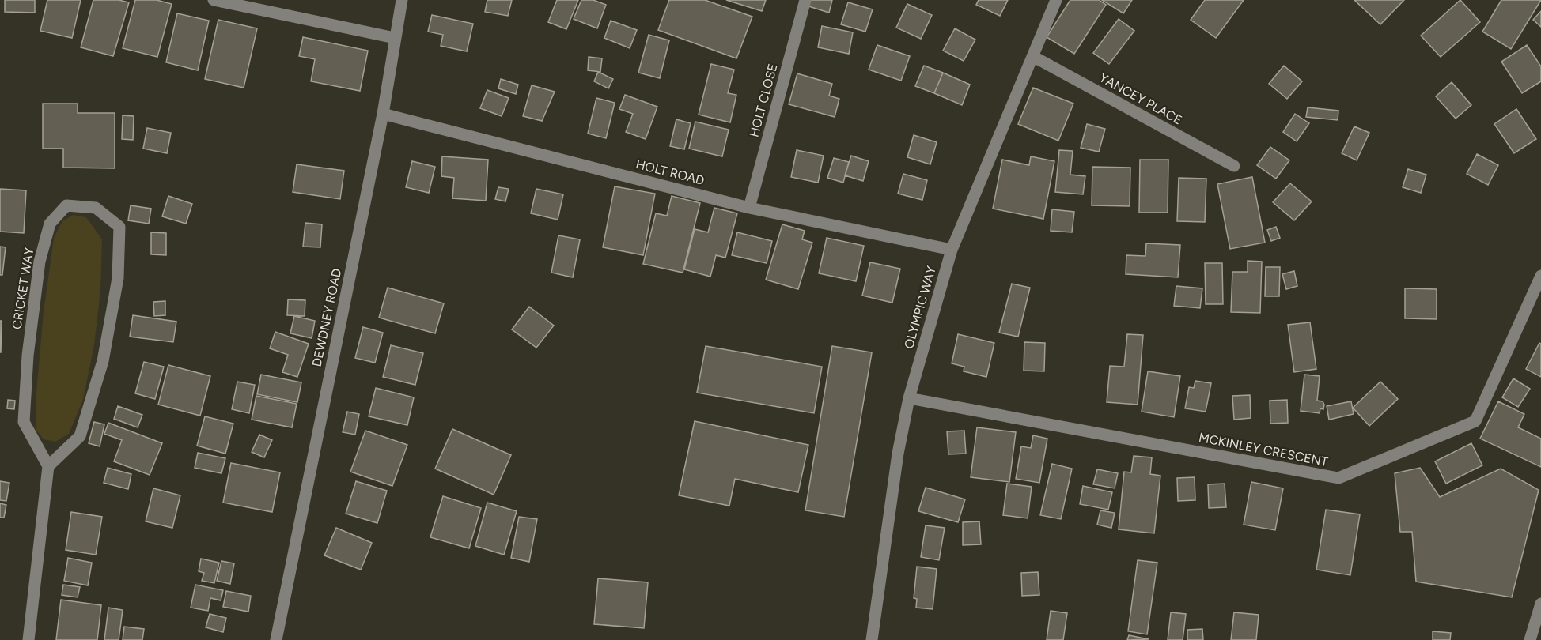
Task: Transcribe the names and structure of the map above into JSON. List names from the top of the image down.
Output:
{
  "streets": {
    "street": [
      "YANCEY PLACE",
      "HOLT CLOSE",
      "HOLT ROAD",
      "CRICKET WAY",
      "OLYMPIC WAY",
      "DEWDNEY ROAD",
      "MCKINLEY CRESCENT"
    ]
  },
  "crossings": [
    ["YANCEY PLACE", "OLYMPIC WAY"],
    ["HOLT CLOSE", "HOLT ROAD"],
    ["HOLT ROAD", "OLYMPIC WAY"],
    ["HOLT ROAD", "DEWDNEY ROAD"],
    ["OLYMPIC WAY", "MCKINLEY CRESCENT"]
  ]
}
